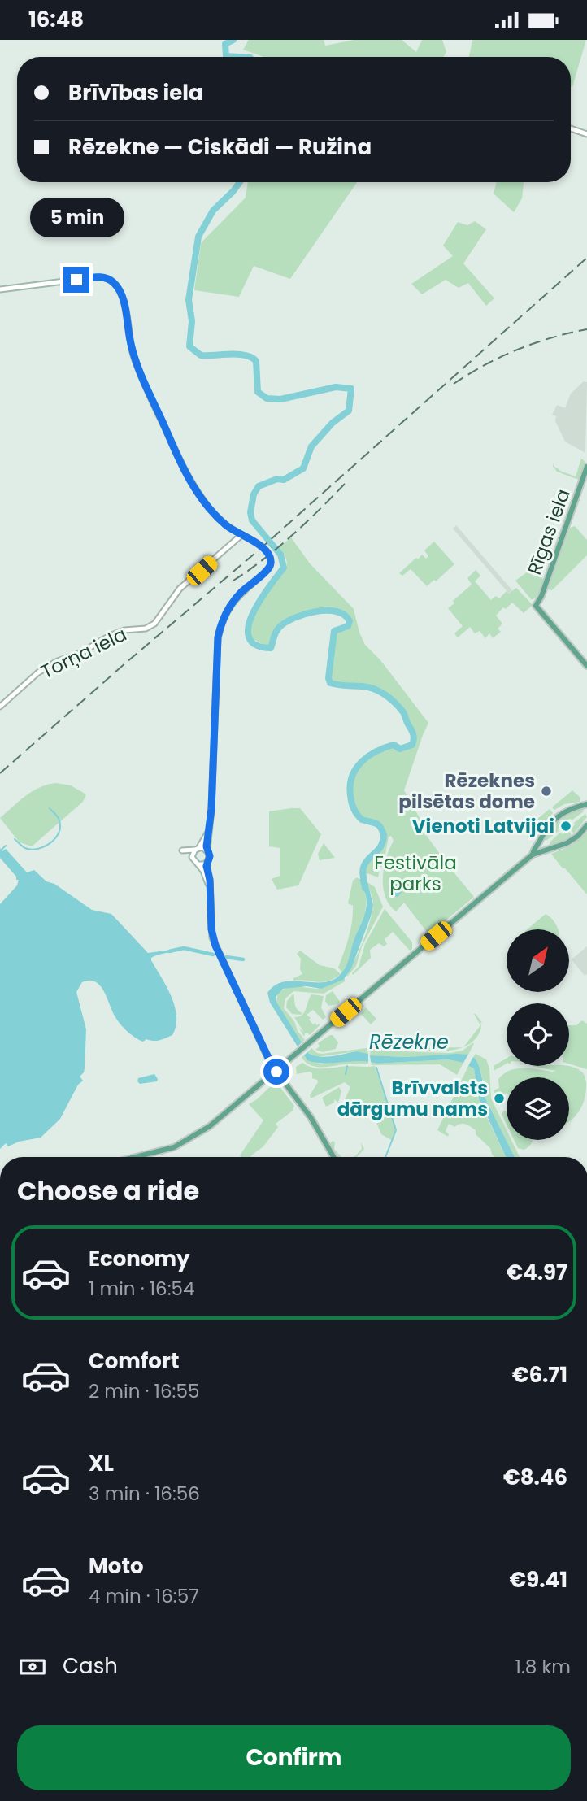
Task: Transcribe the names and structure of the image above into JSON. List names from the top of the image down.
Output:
{
  "streets": {
    "main road": ["Rīgas iela", "Torņa iela"]
  },
  "water": ["Rēzekne"],
  "parks": ["Festivāla parks"],
  "places": ["Rēzeknes pilsētas dome", "Vienoti Latvijai", "Brīvvalsts dārgumu nams"],
  "north": "top right",
  "page": {
    "status": "16:48",
    "banner": ["Brīvības iela", "Rēzekne — Ciskādi — Ružina"],
    "bubble": "5 min",
    "heading": "Choose a ride",
    "list": [
      {
        "name": "Economy",
        "note": "1 min · 16:54",
        "value": "€4.97"
      },
      {
        "name": "Comfort",
        "note": "2 min · 16:55",
        "value": "€6.71"
      },
      {
        "name": "XL",
        "note": "3 min · 16:56",
        "value": "€8.46"
      },
      {
        "name": "Moto",
        "note": "4 min · 16:57",
        "value": "€9.41"
      }
    ],
    "pay": ["Cash", "1.8 km"],
    "buttons": "Confirm"
  }
}
